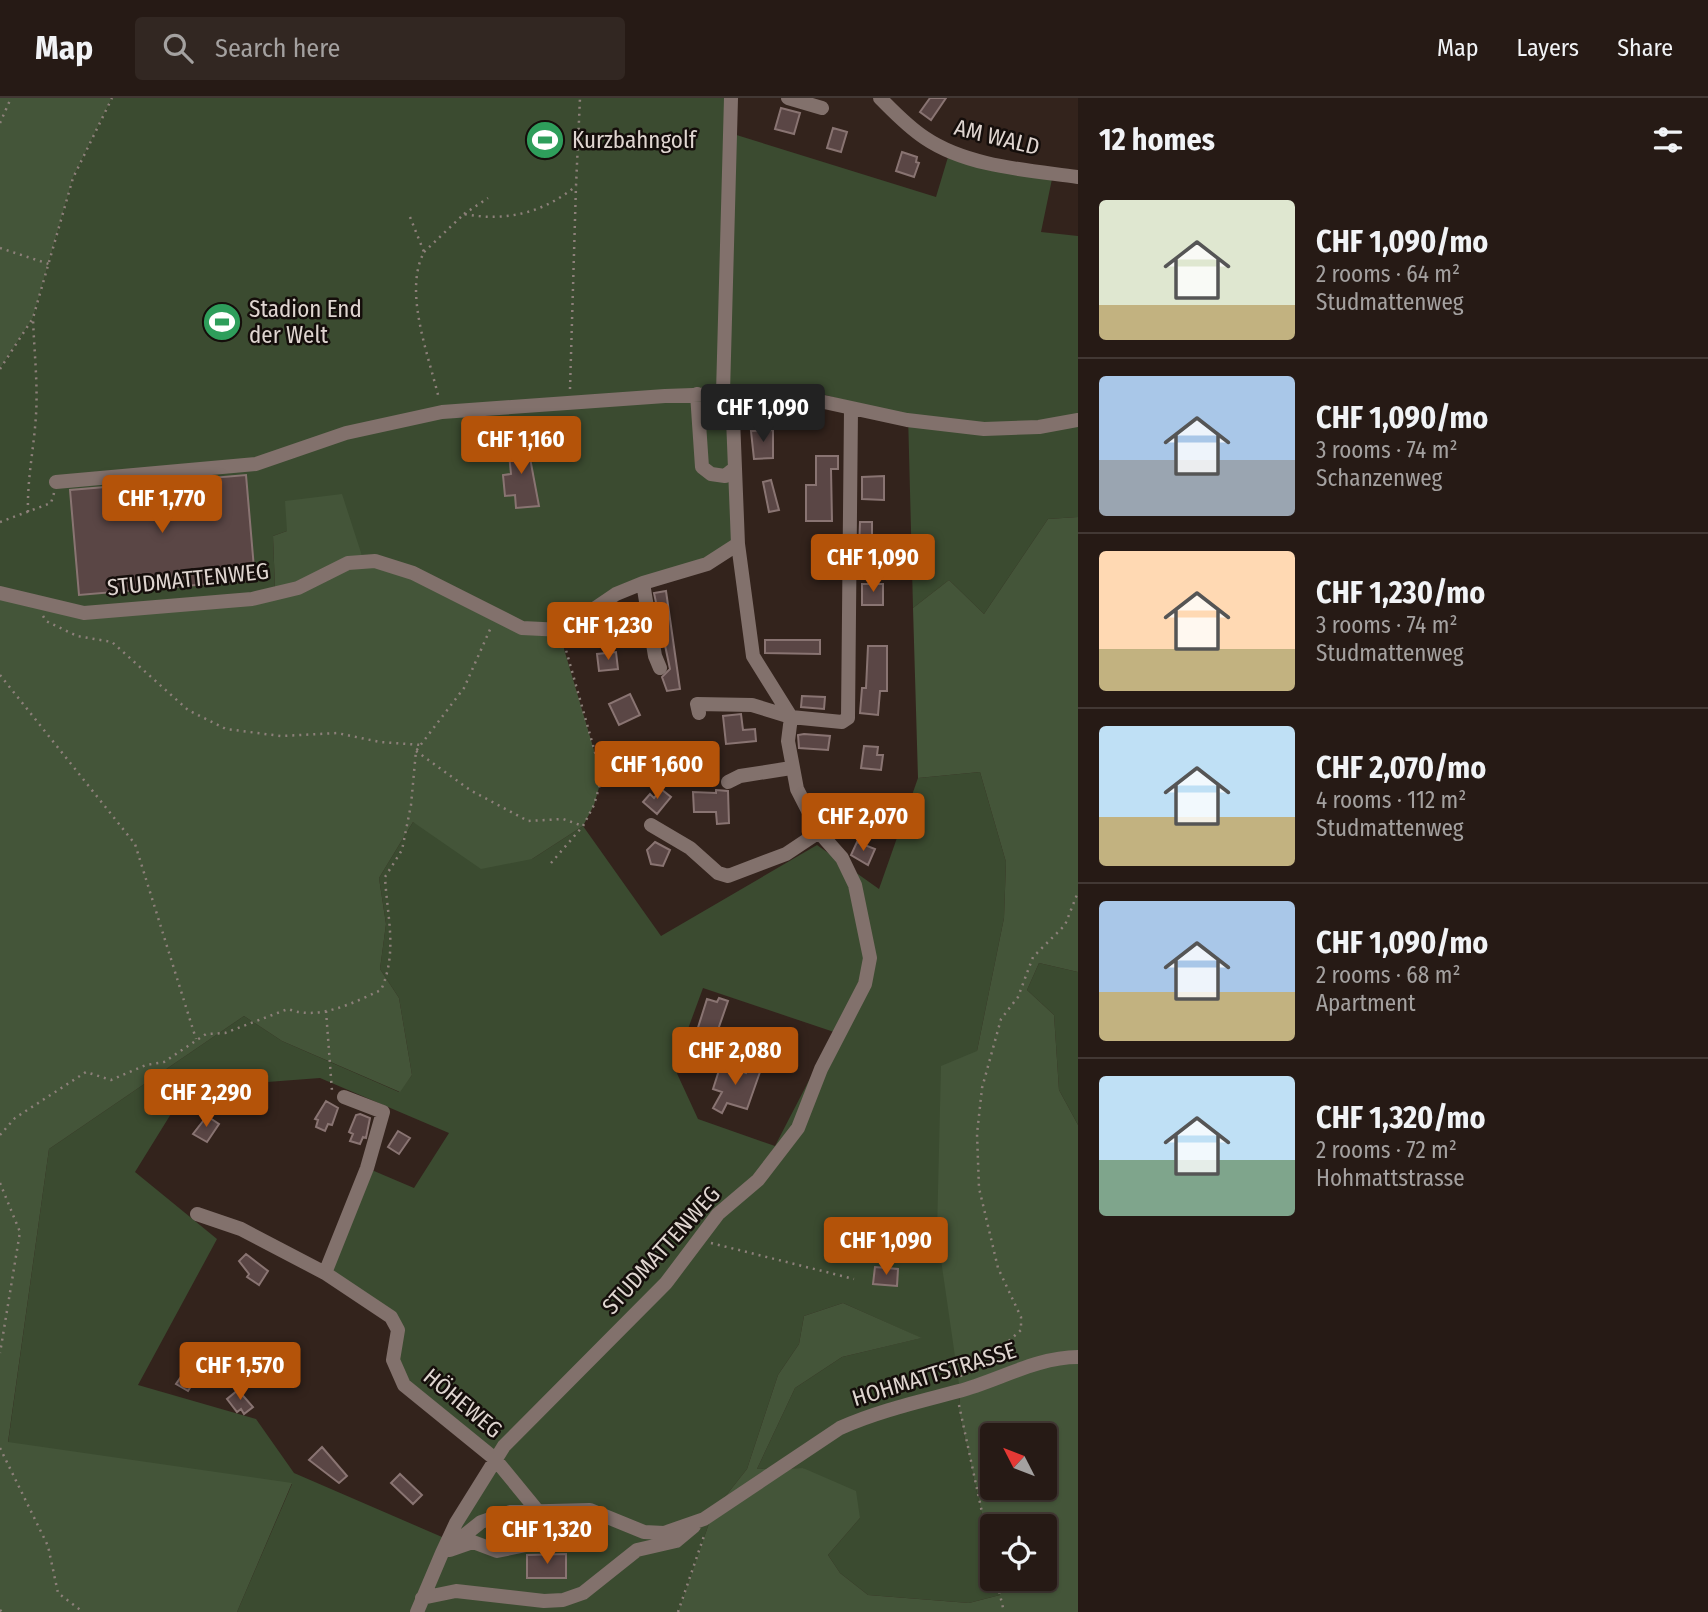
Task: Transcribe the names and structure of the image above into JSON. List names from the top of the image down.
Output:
{
  "streets": {
    "street": [
      "AM WALD",
      "STUDMATTENWEG",
      "HOHMATTSTRASSE",
      "HÖHEWEG"
    ]
  },
  "crossings": [
    ["STUDMATTENWEG", "HOHMATTSTRASSE"],
    ["STUDMATTENWEG", "HÖHEWEG"],
    ["HOHMATTSTRASSE", "HÖHEWEG"]
  ],
  "places": {
    "sports": ["Kurzbahngolf", "Stadion End der Welt"]
  },
  "north": "top left",
  "page": {
    "header": "Map",
    "search": "Search here",
    "nav": ["Map", "Layers", "Share"],
    "heading": "12 homes",
    "list": [
      {
        "name": "CHF 1,090/mo",
        "note": "2 rooms · 64 m² · Studmattenweg"
      },
      {
        "name": "CHF 1,090/mo",
        "note": "3 rooms · 74 m² · Schanzenweg"
      },
      {
        "name": "CHF 1,230/mo",
        "note": "3 rooms · 74 m² · Studmattenweg"
      },
      {
        "name": "CHF 2,070/mo",
        "note": "4 rooms · 112 m² · Studmattenweg"
      },
      {
        "name": "CHF 1,090/mo",
        "note": "2 rooms · 68 m² · Apartment"
      },
      {
        "name": "CHF 1,320/mo",
        "note": "2 rooms · 72 m² · Hohmattstrasse"
      }
    ],
    "price": [
      "CHF 1,090",
      "CHF 1,160",
      "CHF 1,770",
      "CHF 1,090",
      "CHF 1,230",
      "CHF 1,600",
      "CHF 2,070",
      "CHF 2,080",
      "CHF 2,290",
      "CHF 1,090",
      "CHF 1,570",
      "CHF 1,320"
    ]
  }
}
